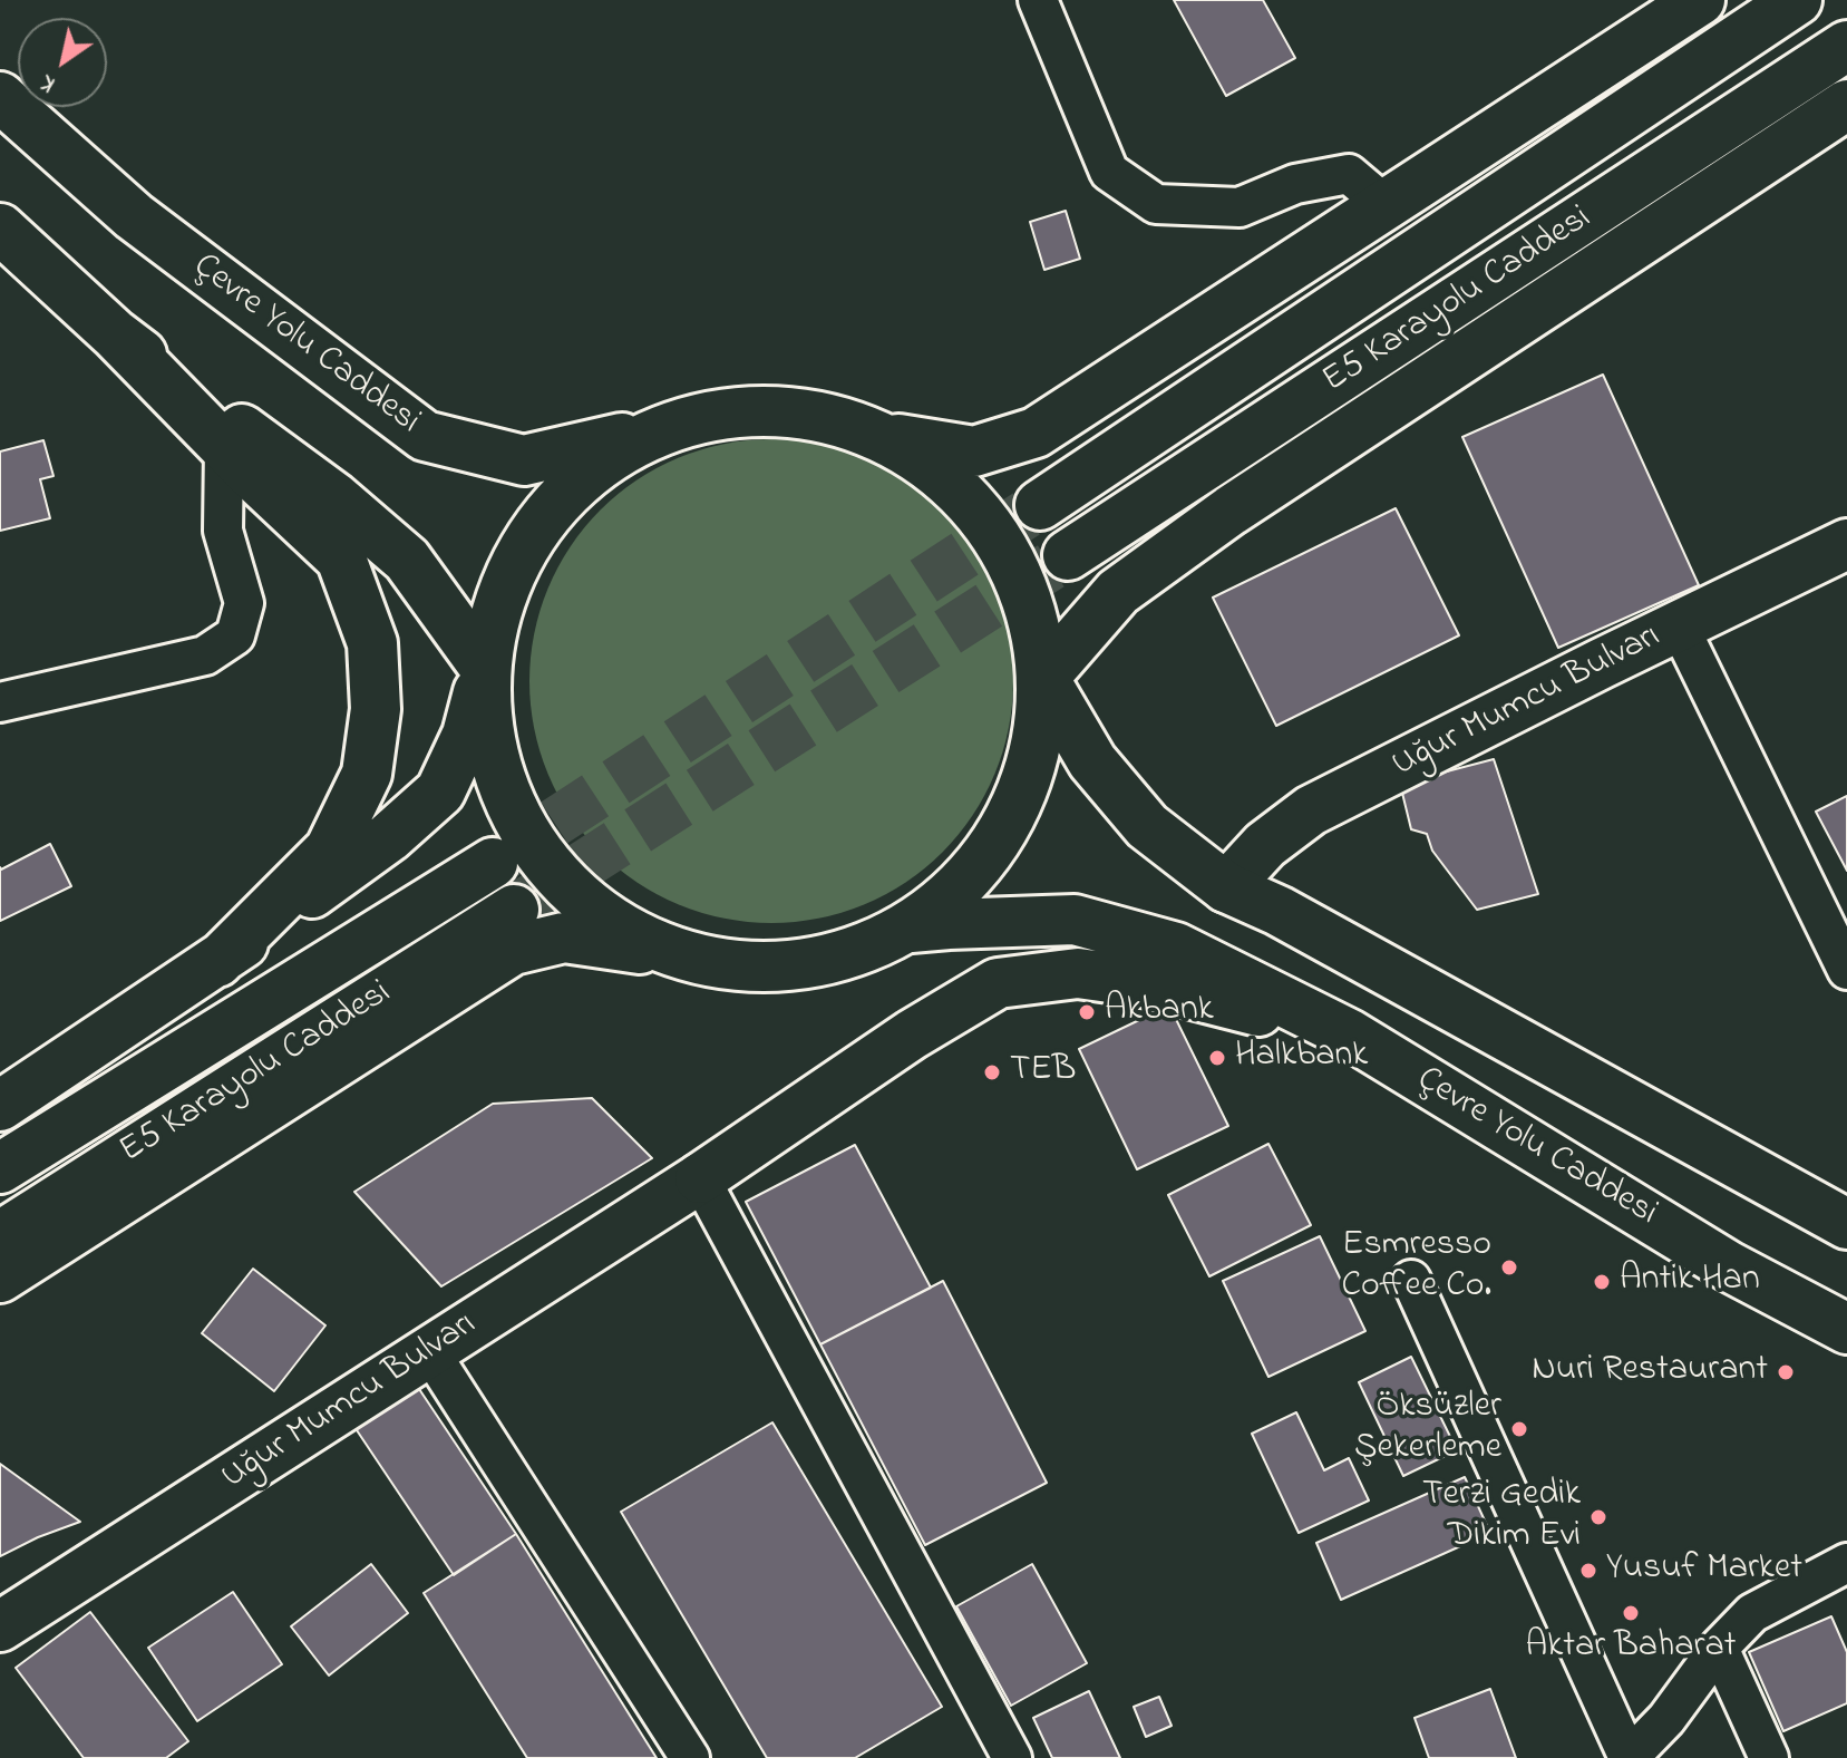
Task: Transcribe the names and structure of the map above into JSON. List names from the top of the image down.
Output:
{
  "streets": {
    "main road": ["E5 Karayolu Caddesi", "Çevre Yolu Caddesi", "Uğur Mumcu Bulvarı"]
  },
  "crossings": [
    ["Çevre Yolu Caddesi", "Uğur Mumcu Bulvarı"]
  ],
  "places": [
    "Akbank",
    "Halkbank",
    "TEB",
    "Esmresso Coffee Co.",
    "Antik Han",
    "Nuri Restaurant",
    "Öksüzler Şekerleme",
    "Terzi Gedik Dikim Evi",
    "Yusuf Market",
    "Aktar Baharat"
  ],
  "north": "bottom left"
}
